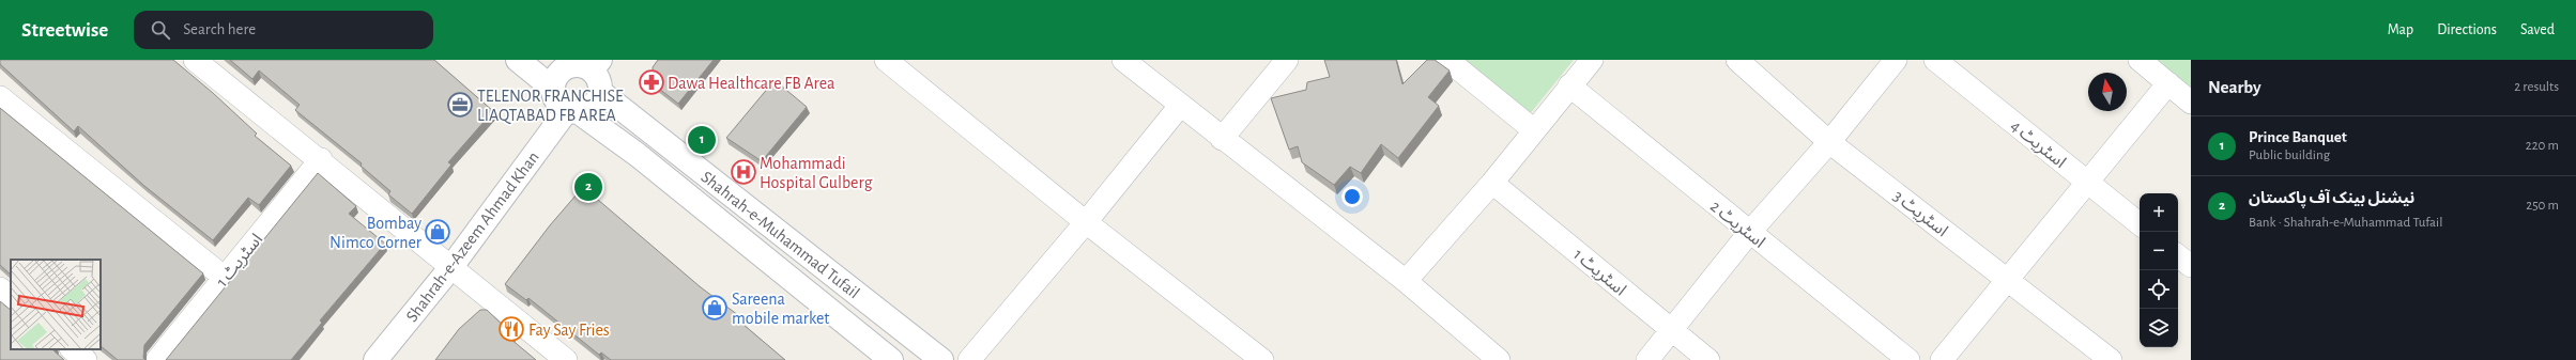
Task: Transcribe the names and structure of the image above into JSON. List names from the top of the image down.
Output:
{
  "streets": {
    "main road": ["Shahrah-e-Muhammad Tufail", "Shahrah-e-Azeem Ahmad Khan"],
    "street": [
      "اسٹریٹ 4",
      "اسٹریٹ 3",
      "اسٹریٹ 2",
      "اسٹریٹ 1"
    ]
  },
  "crossings": [
    ["Shahrah-e-Muhammad Tufail", "Shahrah-e-Azeem Ahmad Khan"]
  ],
  "places": {
    "pharmacy": ["Dawa Healthcare FB Area"],
    "office": ["TELENOR FRANCHISE LIAQTABAD FB AREA"],
    "hospital": ["Mohammadi Hospital Gulberg"],
    "shop": ["Bombay Nimco Corner", "Sareena mobile market"],
    "restaurant": ["Fay Say Fries"]
  },
  "north": "top",
  "page": {
    "header": "Streetwise",
    "search": "Search here",
    "nav": ["Map", "Directions", "Saved"],
    "heading": ["Nearby", "2 results"],
    "list": [
      {
        "mark": "1",
        "name": "Prince Banquet",
        "note": "Public building",
        "value": "220 m"
      },
      {
        "mark": "2",
        "name": "نیشنل بینک آف پاکستان",
        "note": "Bank · Shahrah-e-Muhammad Tufail",
        "value": "250 m"
      }
    ],
    "pins": ["1", "2"],
    "map_buttons": ["+", "−"]
  }
}
